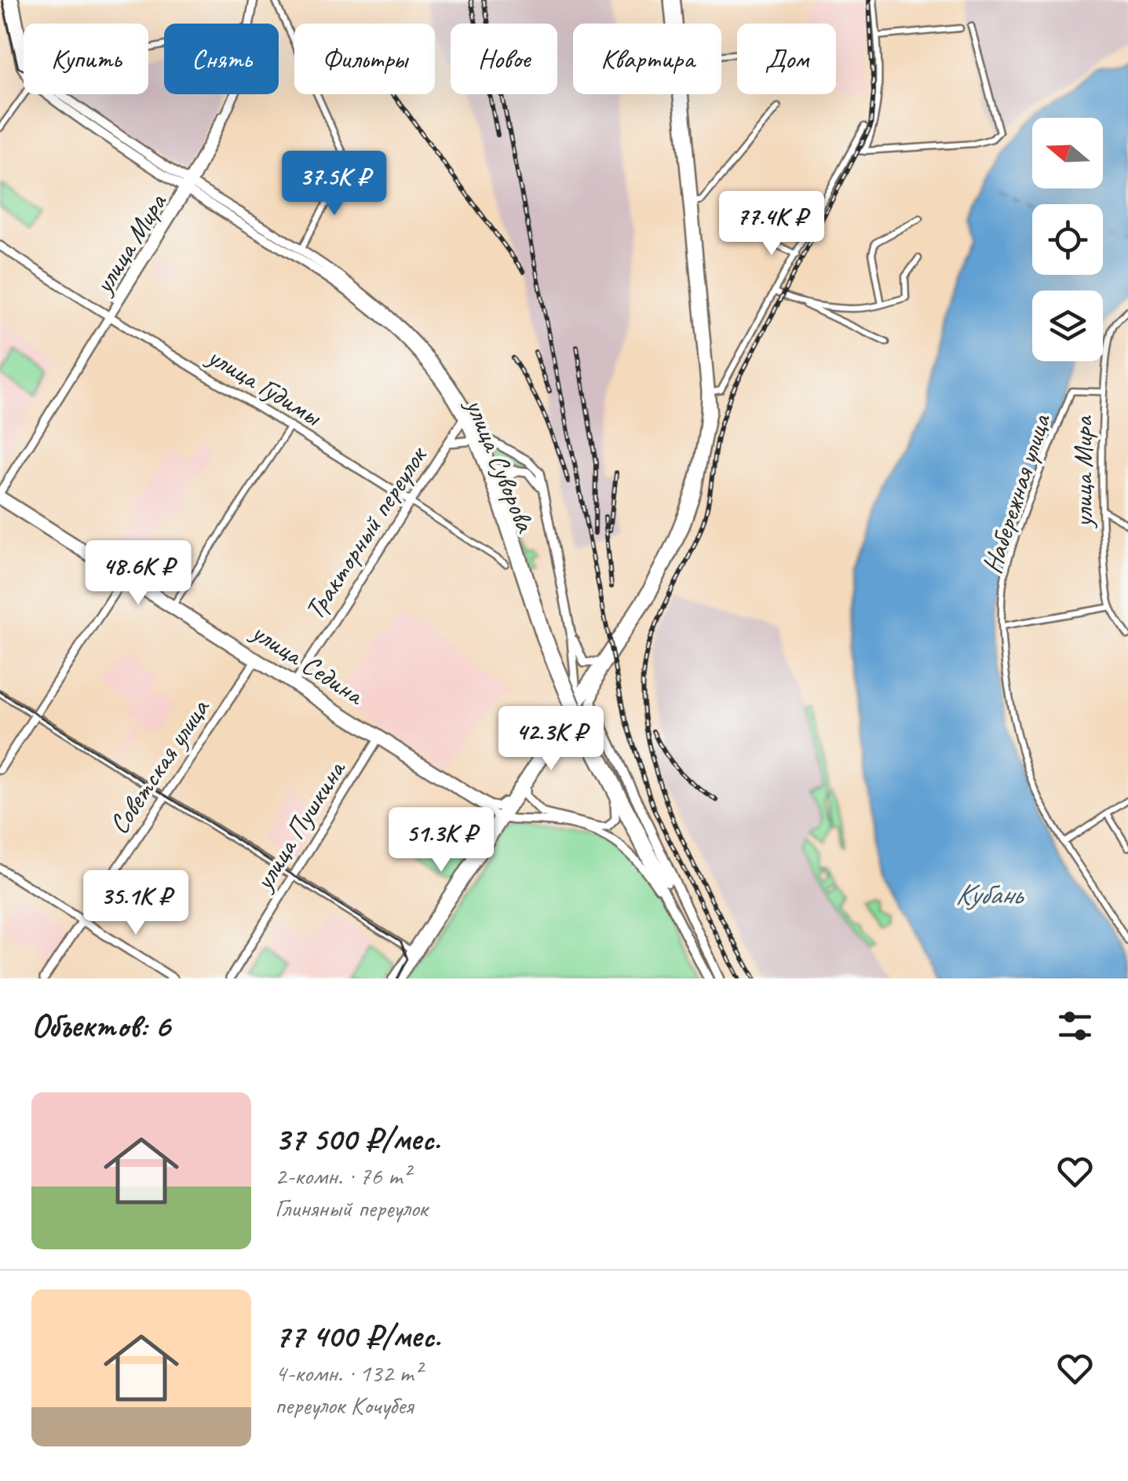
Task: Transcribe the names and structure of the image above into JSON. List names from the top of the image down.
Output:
{
  "streets": {
    "main road": ["улица Суворова"],
    "street": [
      "улица Мира",
      "улица Гудимы",
      "Набережная улица",
      "Тракторный переулок",
      "улица Седина",
      "Советская улица",
      "улица Пушкина"
    ]
  },
  "crossings": [
    ["улица Мира", "улица Гудимы"],
    ["улица Мира", "улица Суворова"],
    ["улица Мира", "Набережная улица"],
    ["улица Мира", "улица Седина"],
    ["улица Гудимы", "Тракторный переулок"],
    ["улица Суворова", "Тракторный переулок"],
    ["Тракторный переулок", "улица Седина"],
    ["улица Седина", "Советская улица"],
    ["улица Седина", "улица Пушкина"]
  ],
  "water": ["Кубань"],
  "north": "left",
  "page": {
    "chip": [
      "Купить",
      "Снять",
      "Фильтры",
      "Новое",
      "Квартира",
      "Дом"
    ],
    "price": [
      "37.5K ₽",
      "77.4K ₽",
      "48.6K ₽",
      "42.3K ₽",
      "51.3K ₽",
      "35.1K ₽"
    ],
    "heading": "Объектов: 6",
    "list": [
      {
        "name": "37 500 ₽/мес.",
        "note": "2-комн. · 76 m² · Глиняный переулок"
      },
      {
        "name": "77 400 ₽/мес.",
        "note": "4-комн. · 132 m² · переулок Кочубея"
      }
    ]
  }
}
